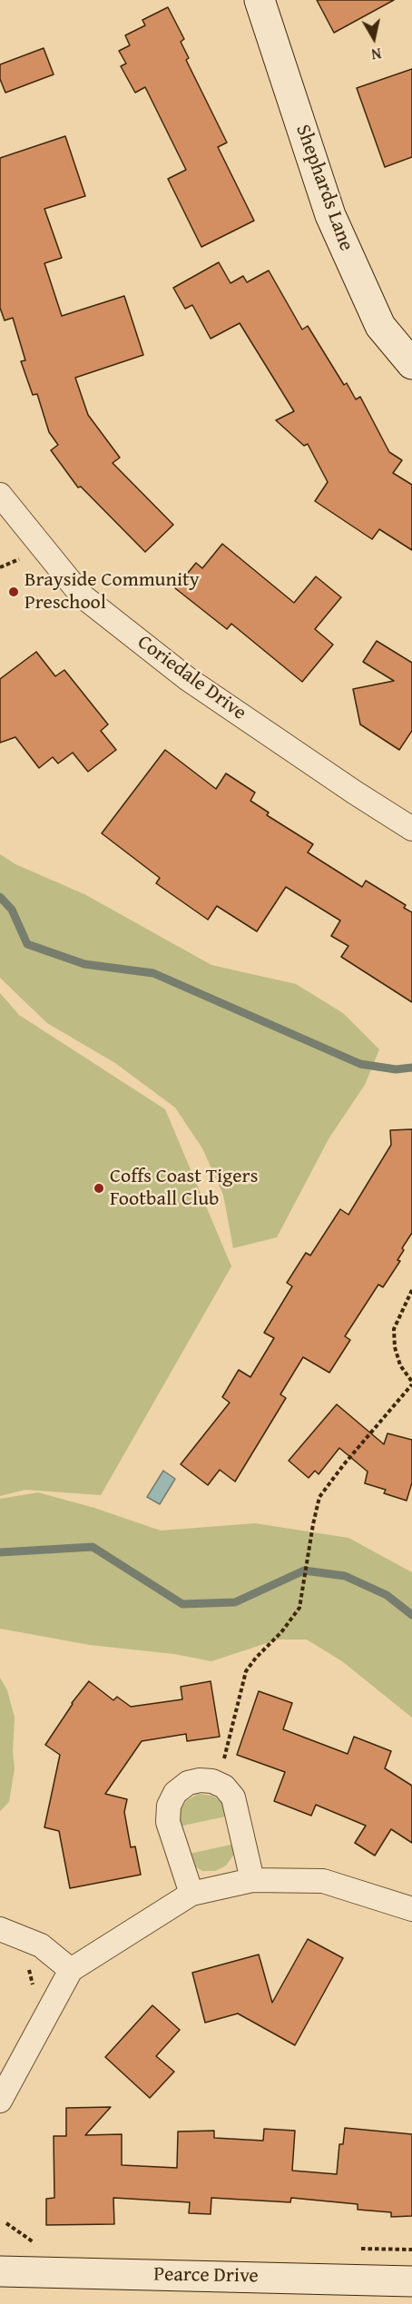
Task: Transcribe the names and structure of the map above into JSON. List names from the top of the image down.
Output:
{
  "streets": {
    "street": ["Shephards Lane", "Coriedale Drive", "Pearce Drive"]
  },
  "places": ["Brayside Community Preschool", "Coffs Coast Tigers Football Club"],
  "north": "bottom"
}
